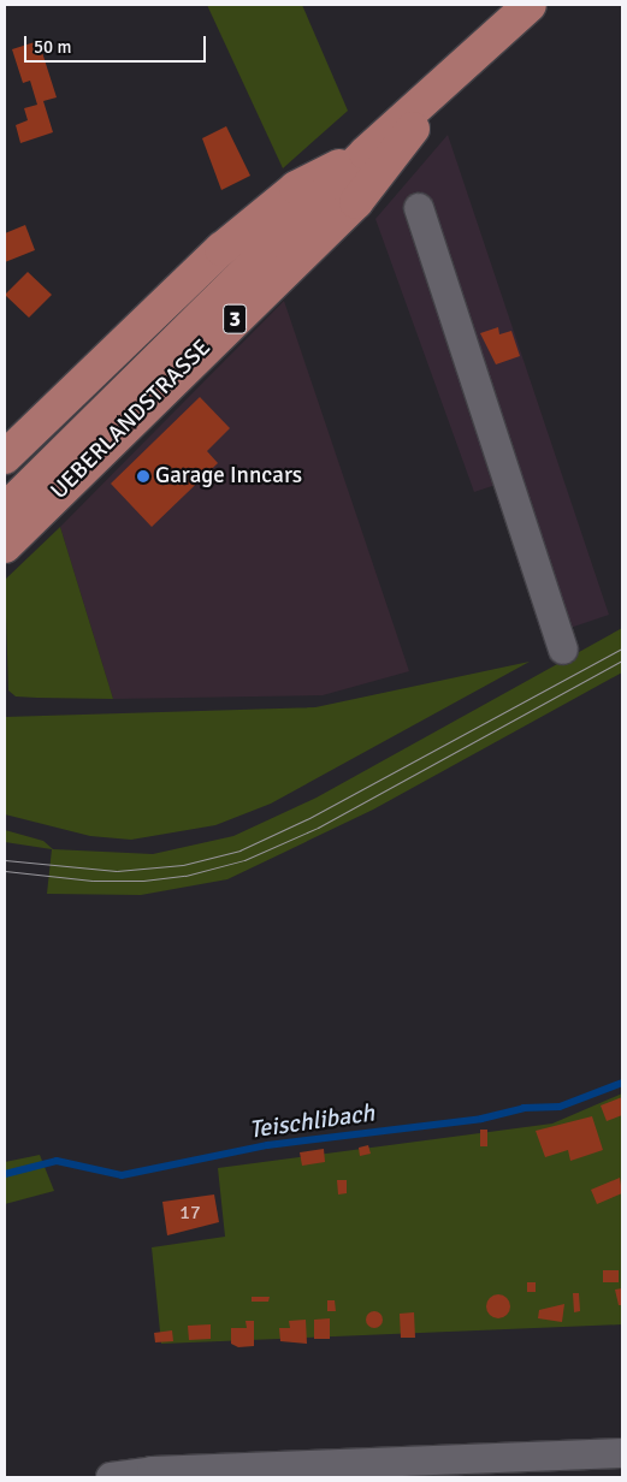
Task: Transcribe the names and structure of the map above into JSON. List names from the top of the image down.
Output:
{
  "streets": {
    "main road": ["3", "UEBERLANDSTRASSE"]
  },
  "water": ["Teischlibach"],
  "places": ["Garage Inncars"],
  "house_numbers": ["17"],
  "scale_bar": "50 m"
}
